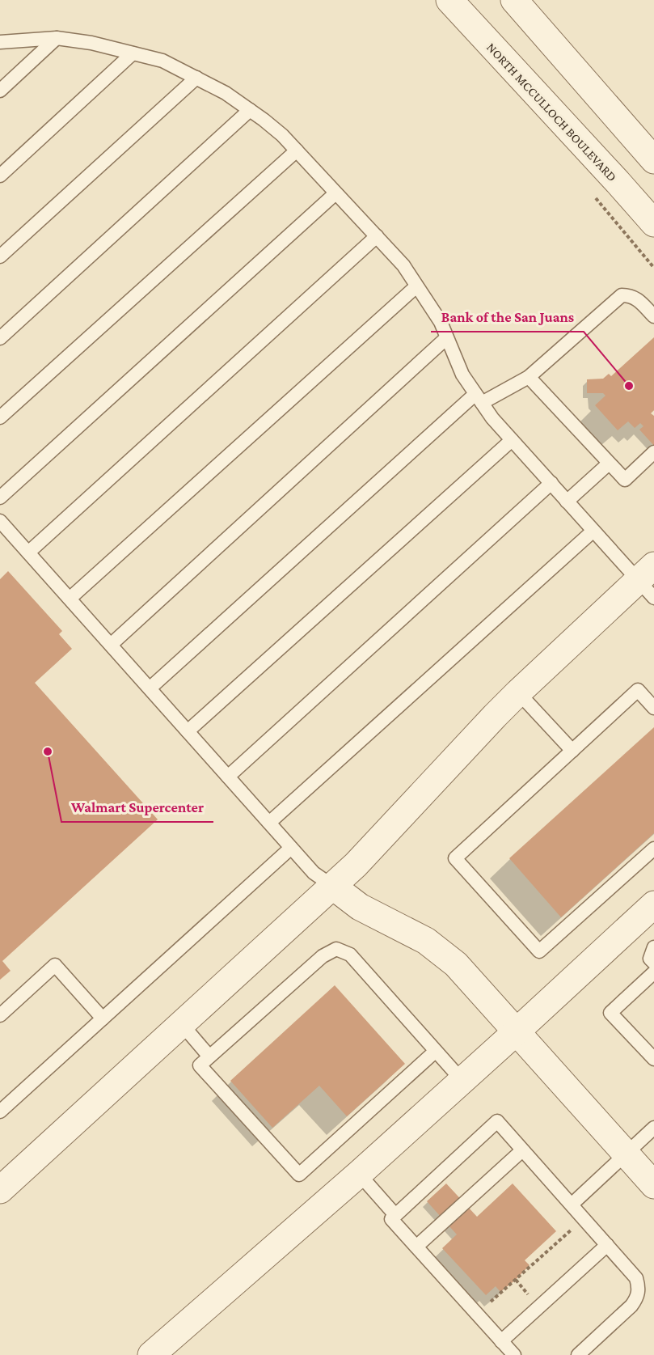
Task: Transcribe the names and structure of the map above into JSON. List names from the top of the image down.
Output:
{
  "streets": {
    "street": ["NORTH MCCULLOCH BOULEVARD"]
  },
  "places": ["Bank of the San Juans", "Walmart Supercenter"]
}
